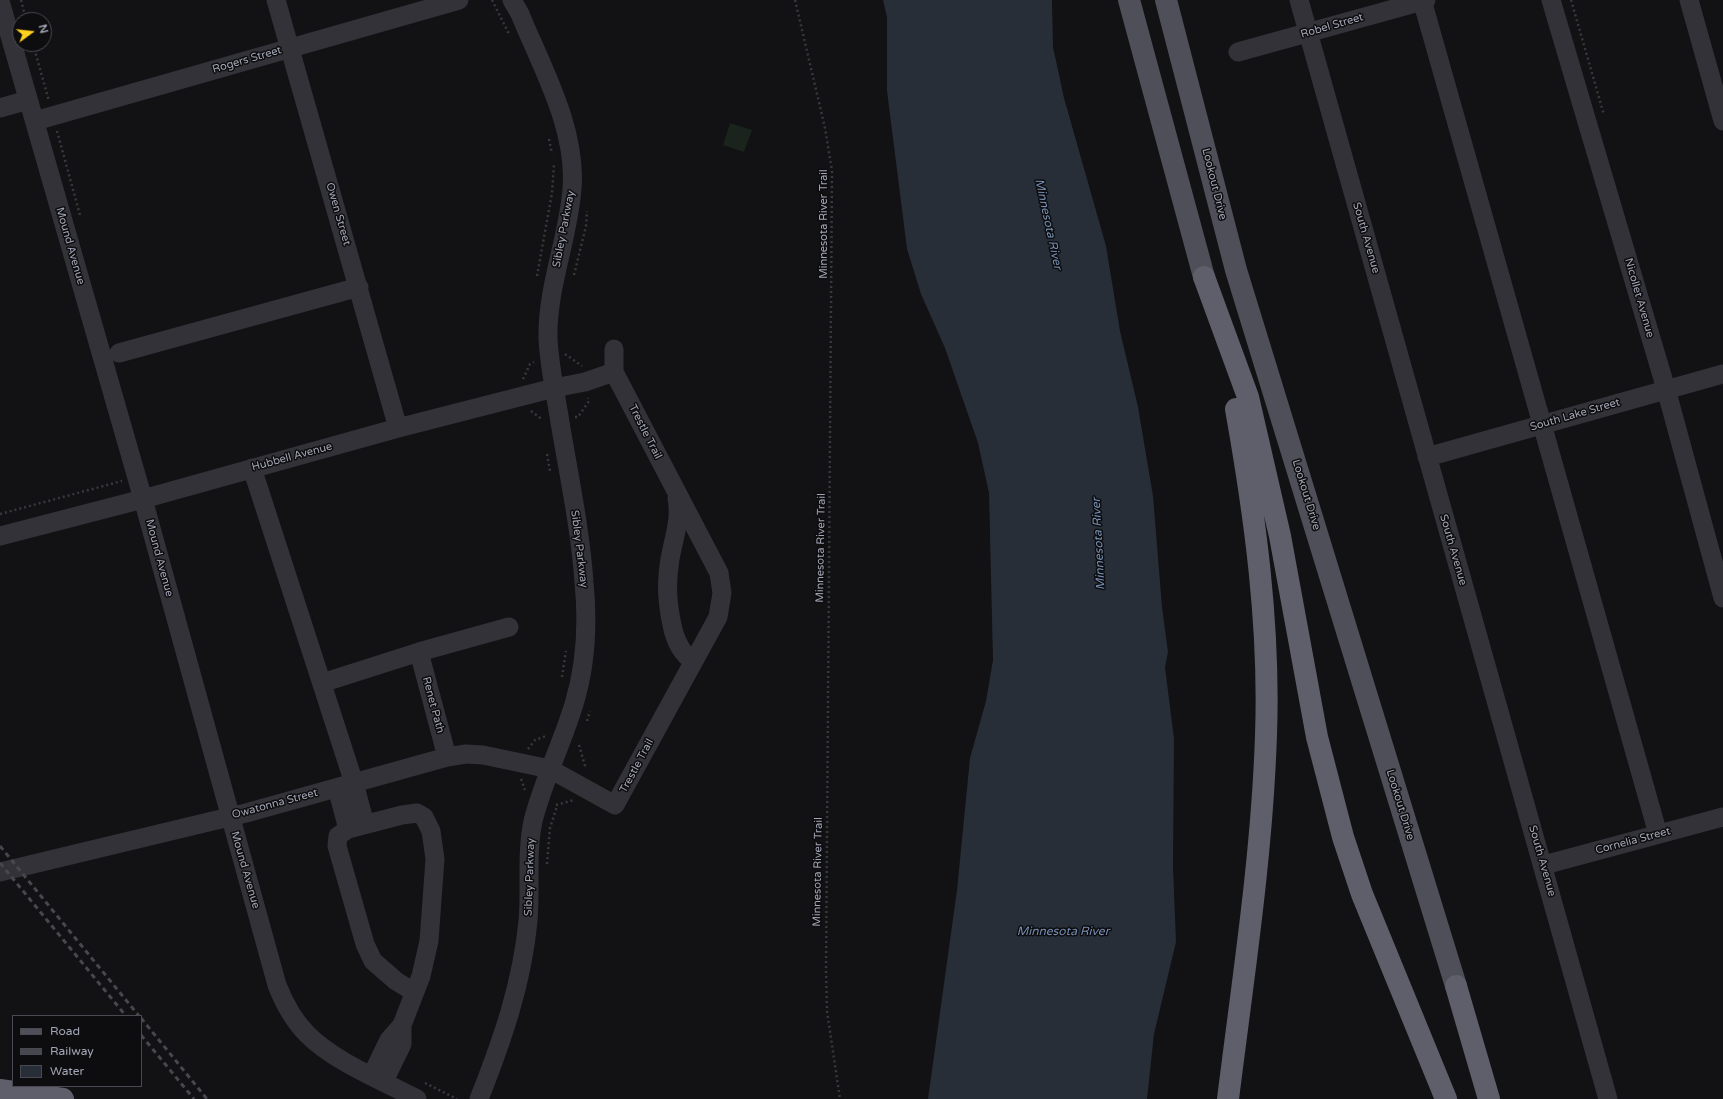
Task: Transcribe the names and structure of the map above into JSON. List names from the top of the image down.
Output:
{
  "streets": {
    "main road": ["Lookout Drive"],
    "street": [
      "Robel Street",
      "Rogers Street",
      "Owen Street",
      "Sibley Parkway",
      "South Avenue",
      "Mound Avenue",
      "Nicollet Avenue",
      "South Lake Street",
      "Trestle Trail",
      "Hubbell Avenue",
      "Renet Path",
      "Owatonna Street",
      "Cornelia Street"
    ],
    "path": ["Minnesota River Trail"]
  },
  "crossings": [
    ["Robel Street", "South Avenue"],
    ["Rogers Street", "Owen Street"],
    ["Rogers Street", "Mound Avenue"],
    ["Owen Street", "Hubbell Avenue"],
    ["Sibley Parkway", "Trestle Trail"],
    ["Sibley Parkway", "Hubbell Avenue"],
    ["Sibley Parkway", "Owatonna Street"],
    ["South Avenue", "South Lake Street"],
    ["South Avenue", "Cornelia Street"],
    ["Mound Avenue", "Hubbell Avenue"],
    ["Mound Avenue", "Owatonna Street"],
    ["Nicollet Avenue", "South Lake Street"],
    ["Trestle Trail", "Hubbell Avenue"],
    ["Trestle Trail", "Owatonna Street"],
    ["Renet Path", "Owatonna Street"]
  ],
  "water": ["Minnesota River"],
  "legend": ["Road", "Railway", "Water"],
  "north": "right"
}
